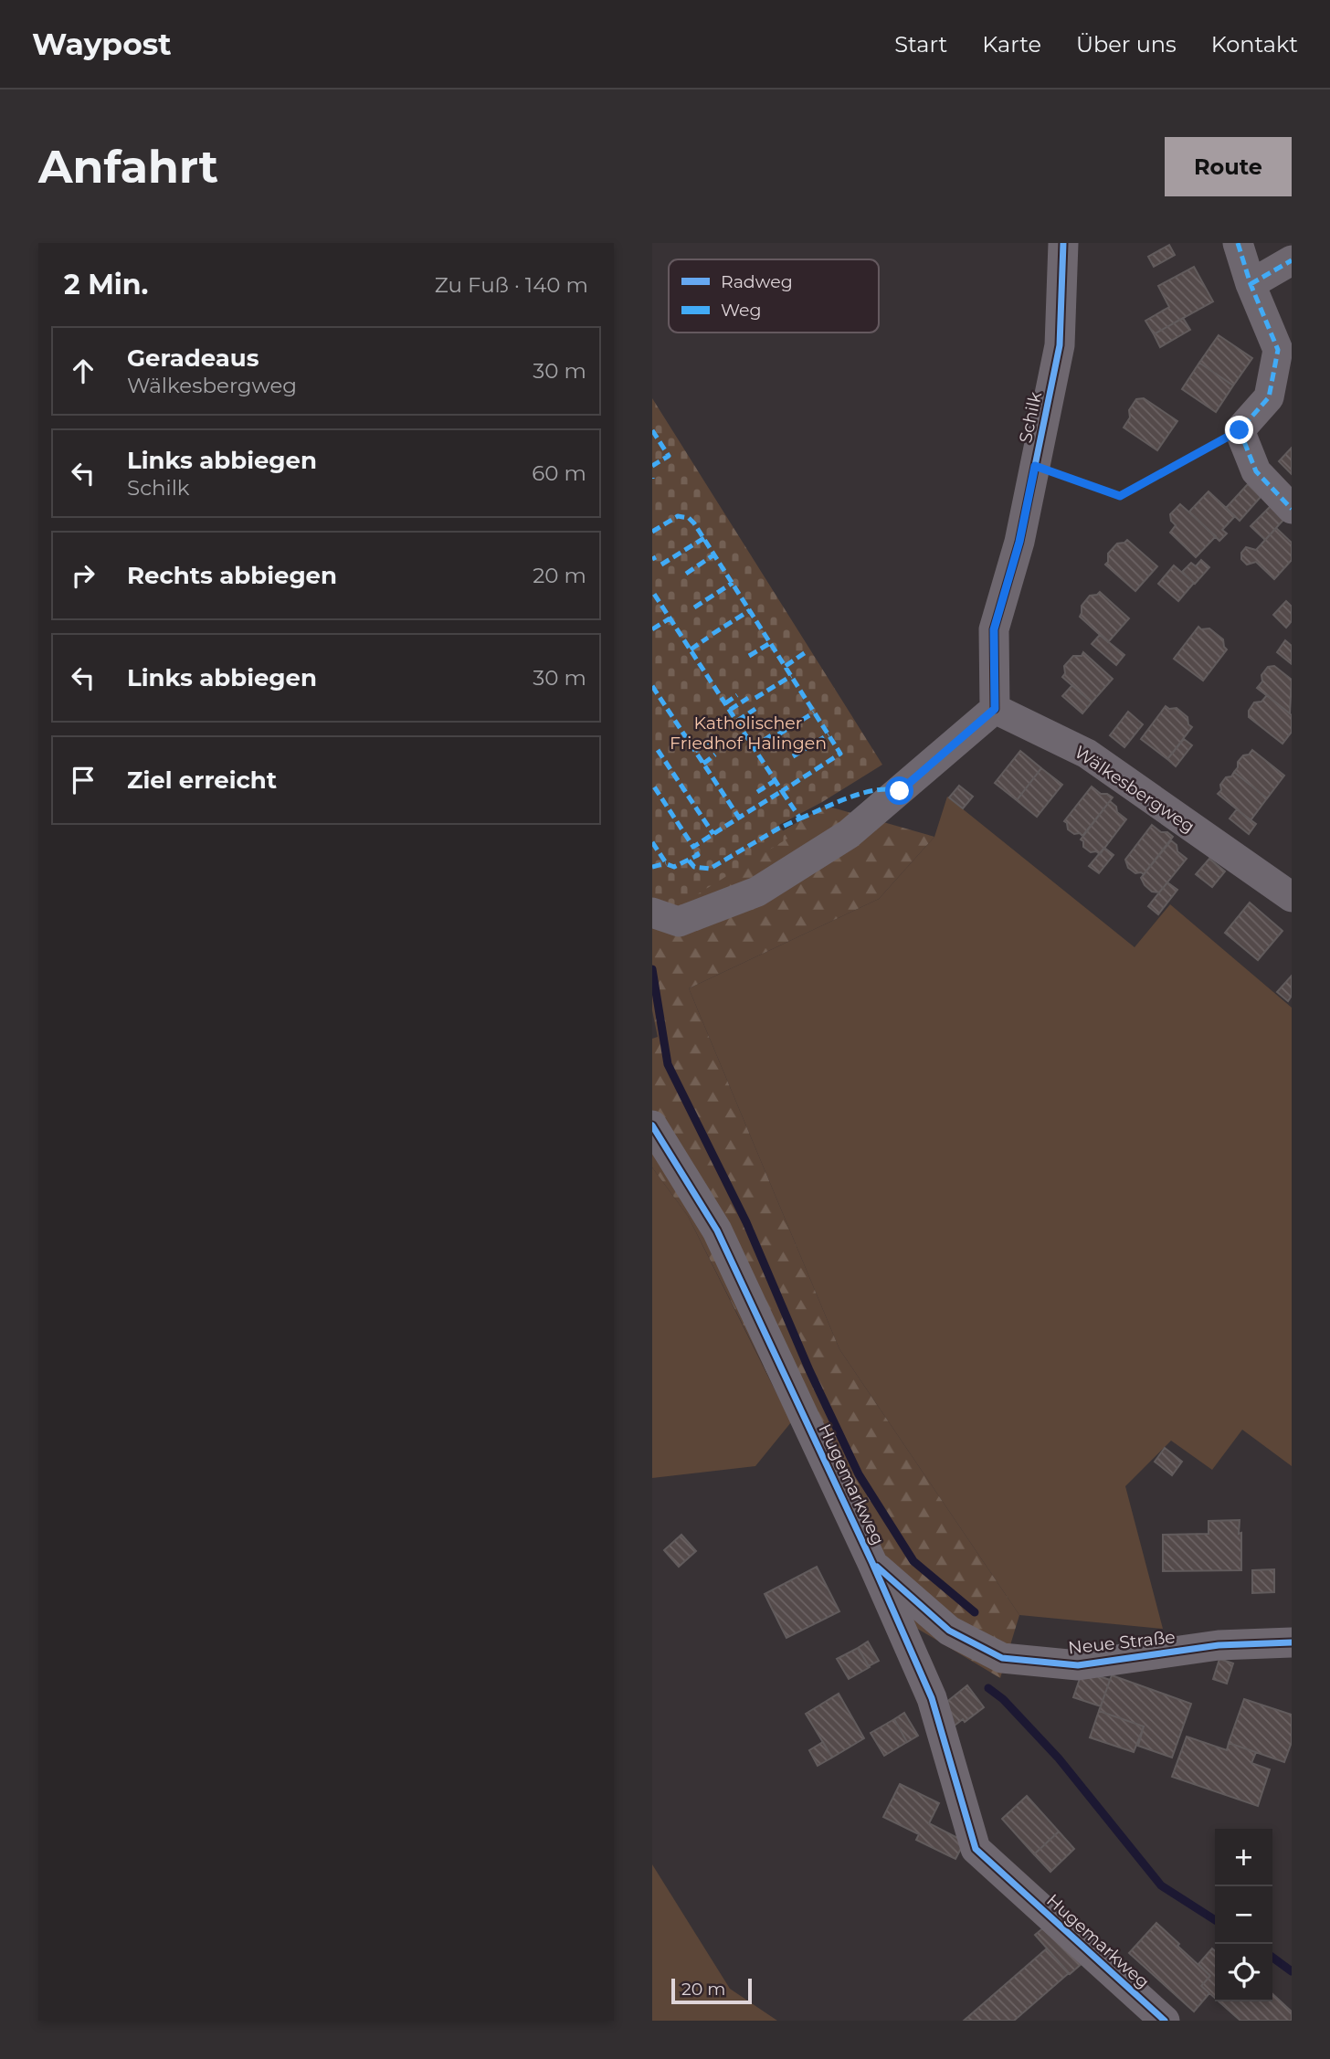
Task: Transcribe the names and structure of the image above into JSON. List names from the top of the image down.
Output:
{
  "streets": {
    "street": [
      "Schilk",
      "Wälkesbergweg",
      "Hugemarkweg",
      "Neue Straße"
    ]
  },
  "crossings": [
    ["Schilk", "Wälkesbergweg"],
    ["Hugemarkweg", "Neue Straße"]
  ],
  "parks": ["Katholischer Friedhof Halingen"],
  "legend": ["Radweg", "Weg"],
  "scale_bar": "20 m",
  "page": {
    "header": "Waypost",
    "nav": [
      "Start",
      "Karte",
      "Über uns",
      "Kontakt"
    ],
    "buttons": "Route",
    "title": "Anfahrt",
    "heading": ["2 Min.", "Zu Fuß · 140 m"],
    "list": [
      ["Geradeaus", "Wälkesbergweg", "30 m"],
      ["Links abbiegen", "Schilk", "60 m"],
      ["Rechts abbiegen", "20 m"],
      ["Links abbiegen", "30 m"],
      "Ziel erreicht"
    ],
    "map_buttons": ["+", "−"],
    "scale": "20 m"
  }
}
